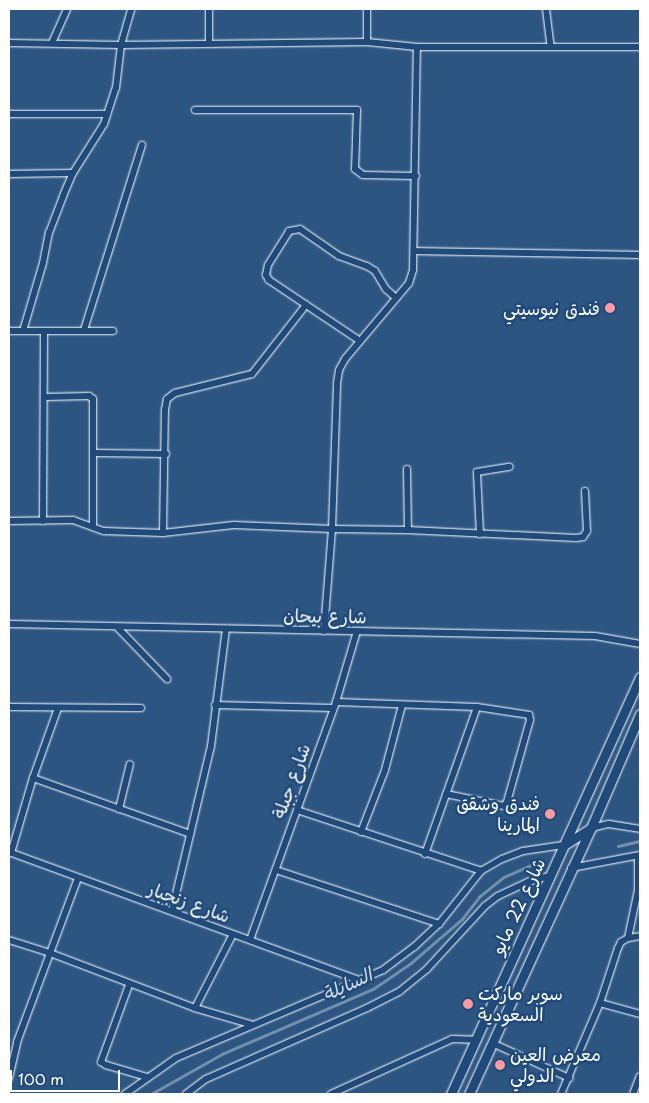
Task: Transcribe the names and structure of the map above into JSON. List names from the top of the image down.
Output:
{
  "streets": {
    "main road": ["شارع 22 مايو"],
    "street": ["شارع بيحان", "شارع جبلة", "شارع زنجبار"]
  },
  "crossings": [
    ["شارع بيحان", "شارع جبلة"],
    ["شارع جبلة", "شارع زنجبار"]
  ],
  "water": ["السايلة"],
  "places": [
    "فندق نيوسيتي",
    "فندق وشقق المارينا",
    "سوبر ماركت السعودية",
    "معرض العين الدولي"
  ],
  "scale_bar": "100 m"
}
